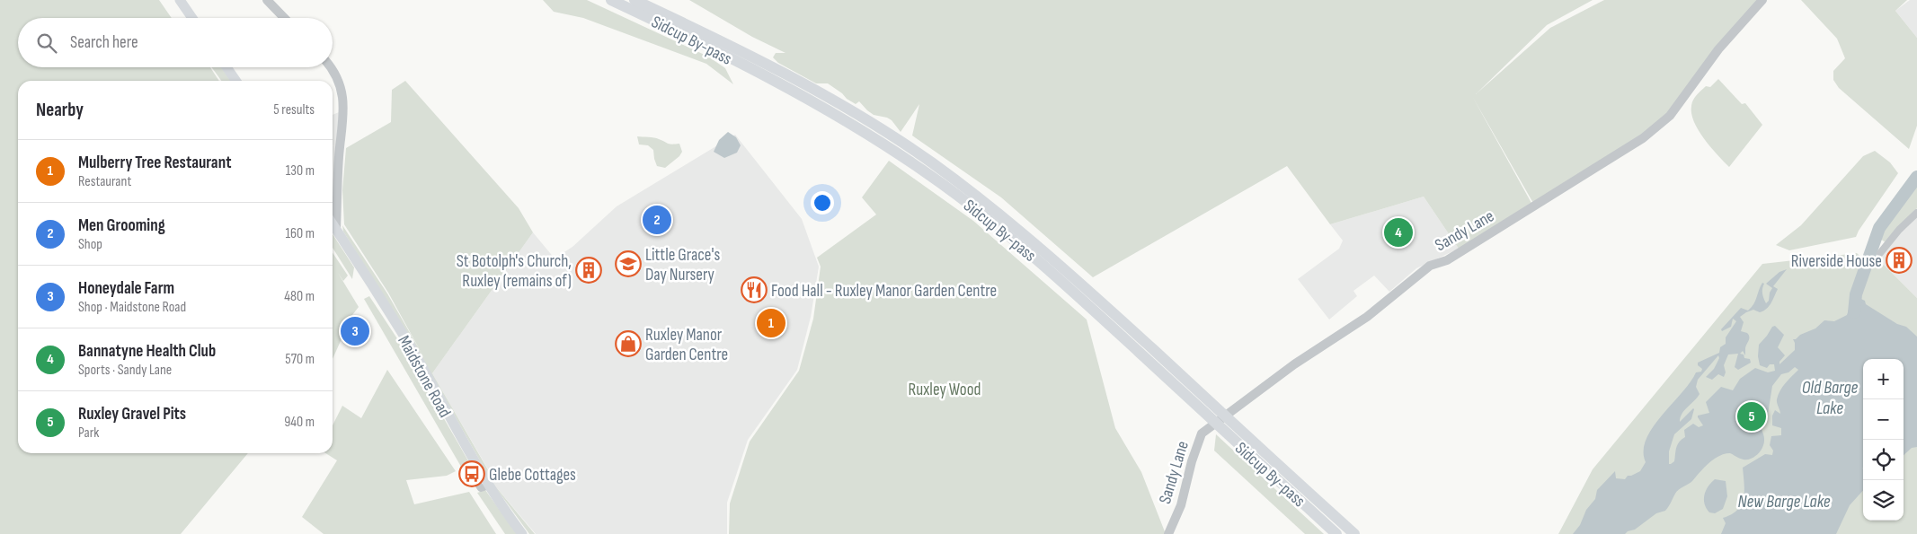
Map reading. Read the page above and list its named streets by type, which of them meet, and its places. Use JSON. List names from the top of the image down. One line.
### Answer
{"streets":{"highway":["Sidcup By-pass"],"main road":["Maidstone Road"],"street":["Sandy Lane"]},"water":["Old Barge Lake","New Barge Lake"],"parks":["Ruxley Wood"],"places":{"building":["Riverside House","St Botolph's Church, Ruxley (remains of)"],"school or university":["Little Grace's Day Nursery"],"restaurant":["Food Hall - Ruxley Manor Garden Centre"],"shop":["Ruxley Manor Garden Centre"],"bus stop":["Glebe Cottages"]},"page":{"search":"Search here","heading":["Nearby","5 results"],"list":[{"mark":"1","name":"Mulberry Tree Restaurant","note":"Restaurant","value":"130 m"},{"mark":"2","name":"Men Grooming","note":"Shop","value":"160 m"},{"mark":"3","name":"Honeydale Farm","note":"Shop · Maidstone Road","value":"480 m"},{"mark":"4","name":"Bannatyne Health Club","note":"Sports · Sandy Lane","value":"570 m"},{"mark":"5","name":"Ruxley Gravel Pits","note":"Park","value":"940 m"}],"pins":["2","4","1","3","5"],"map_buttons":["+","−"]}}
